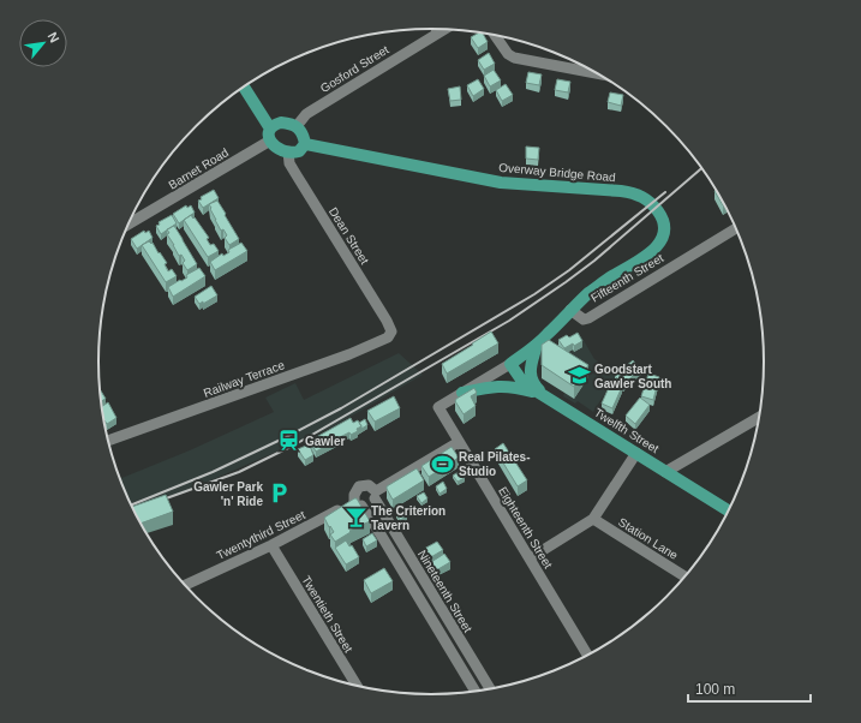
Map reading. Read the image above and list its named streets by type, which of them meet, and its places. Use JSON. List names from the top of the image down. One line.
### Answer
{"streets":{"main road":["Overway Bridge Road","Twelfth Street"],"street":["Gosford Street","Barnet Road","Dean Street","Fifteenth Street","Railway Terrace","Eighteenth Street","Twentythird Street","Station Lane","Nineteenth Street","Twentieth Street"]},"crossings":[["Gosford Street","Barnet Road"],["Gosford Street","Overway Bridge Road"],["Gosford Street","Dean Street"],["Barnet Road","Overway Bridge Road"],["Barnet Road","Dean Street"],["Overway Bridge Road","Dean Street"],["Overway Bridge Road","Fifteenth Street"],["Dean Street","Railway Terrace"],["Twentythird Street","Nineteenth Street"],["Twentythird Street","Twentieth Street"]],"places":{"school or university":["Goodstart Gawler South"],"station":["Gawler"],"sports":["Real Pilates- Studio"],"parking":["Gawler Park 'n' Ride"],"bar":["The Criterion Tavern"]},"scale_bar":"100 m","north":"top right"}
